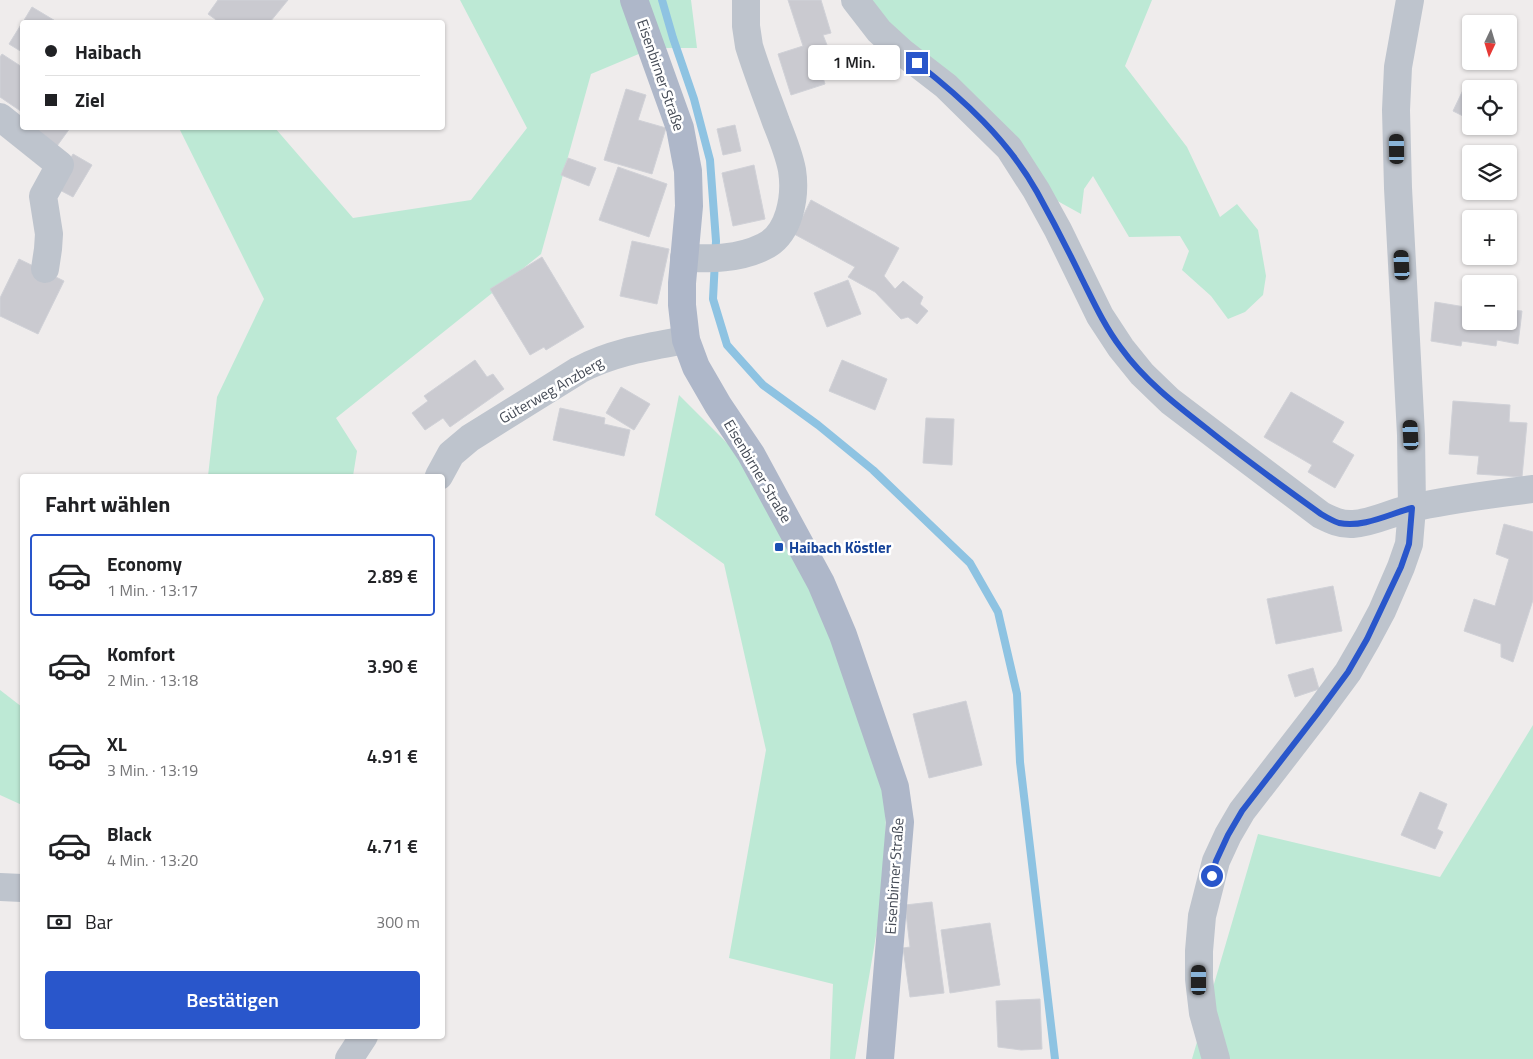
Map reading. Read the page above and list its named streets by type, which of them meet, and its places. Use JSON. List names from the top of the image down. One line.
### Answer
{"streets":{"main road":["Eisenbirner Straße"],"street":["Güterweg Anzberg"]},"crossings":[["Eisenbirner Straße","Güterweg Anzberg"]],"places":{"transit":["Haibach Köstler"]},"north":"bottom","page":{"map_buttons":["+","−"],"banner":["Haibach","Ziel"],"bubble":"1 Min.","heading":"Fahrt wählen","list":[{"name":"Economy","note":"1 Min. · 13:17","value":"2.89 €"},{"name":"Komfort","note":"2 Min. · 13:18","value":"3.90 €"},{"name":"XL","note":"3 Min. · 13:19","value":"4.91 €"},{"name":"Black","note":"4 Min. · 13:20","value":"4.71 €"}],"pay":["Bar","300 m"],"buttons":"Bestätigen"}}
